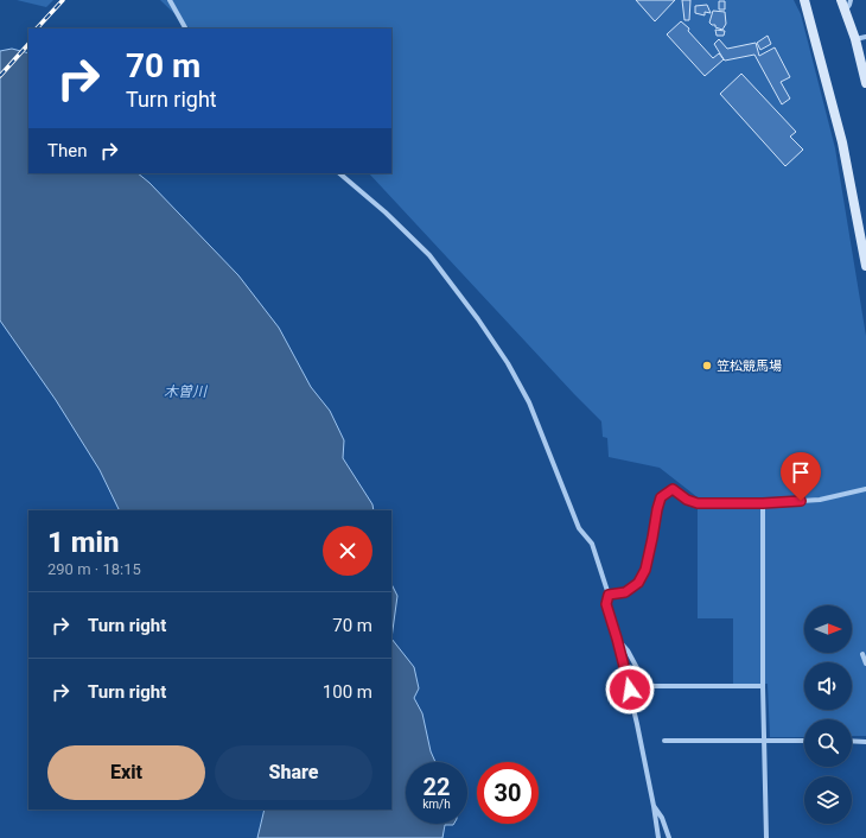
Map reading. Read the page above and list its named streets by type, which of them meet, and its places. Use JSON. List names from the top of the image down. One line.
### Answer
{"water":["木曽川"],"places":["笠松競馬場"],"north":"right","page":{"turn":["70 m","Turn right"],"then":"Then","heading":["1 min","290 m · 18:15"],"list":[{"name":"Turn right","value":"70 m"},{"name":"Turn right","value":"100 m"}],"buttons":["Exit","Share"],"speed":"22 km/h","limit":"30"}}
